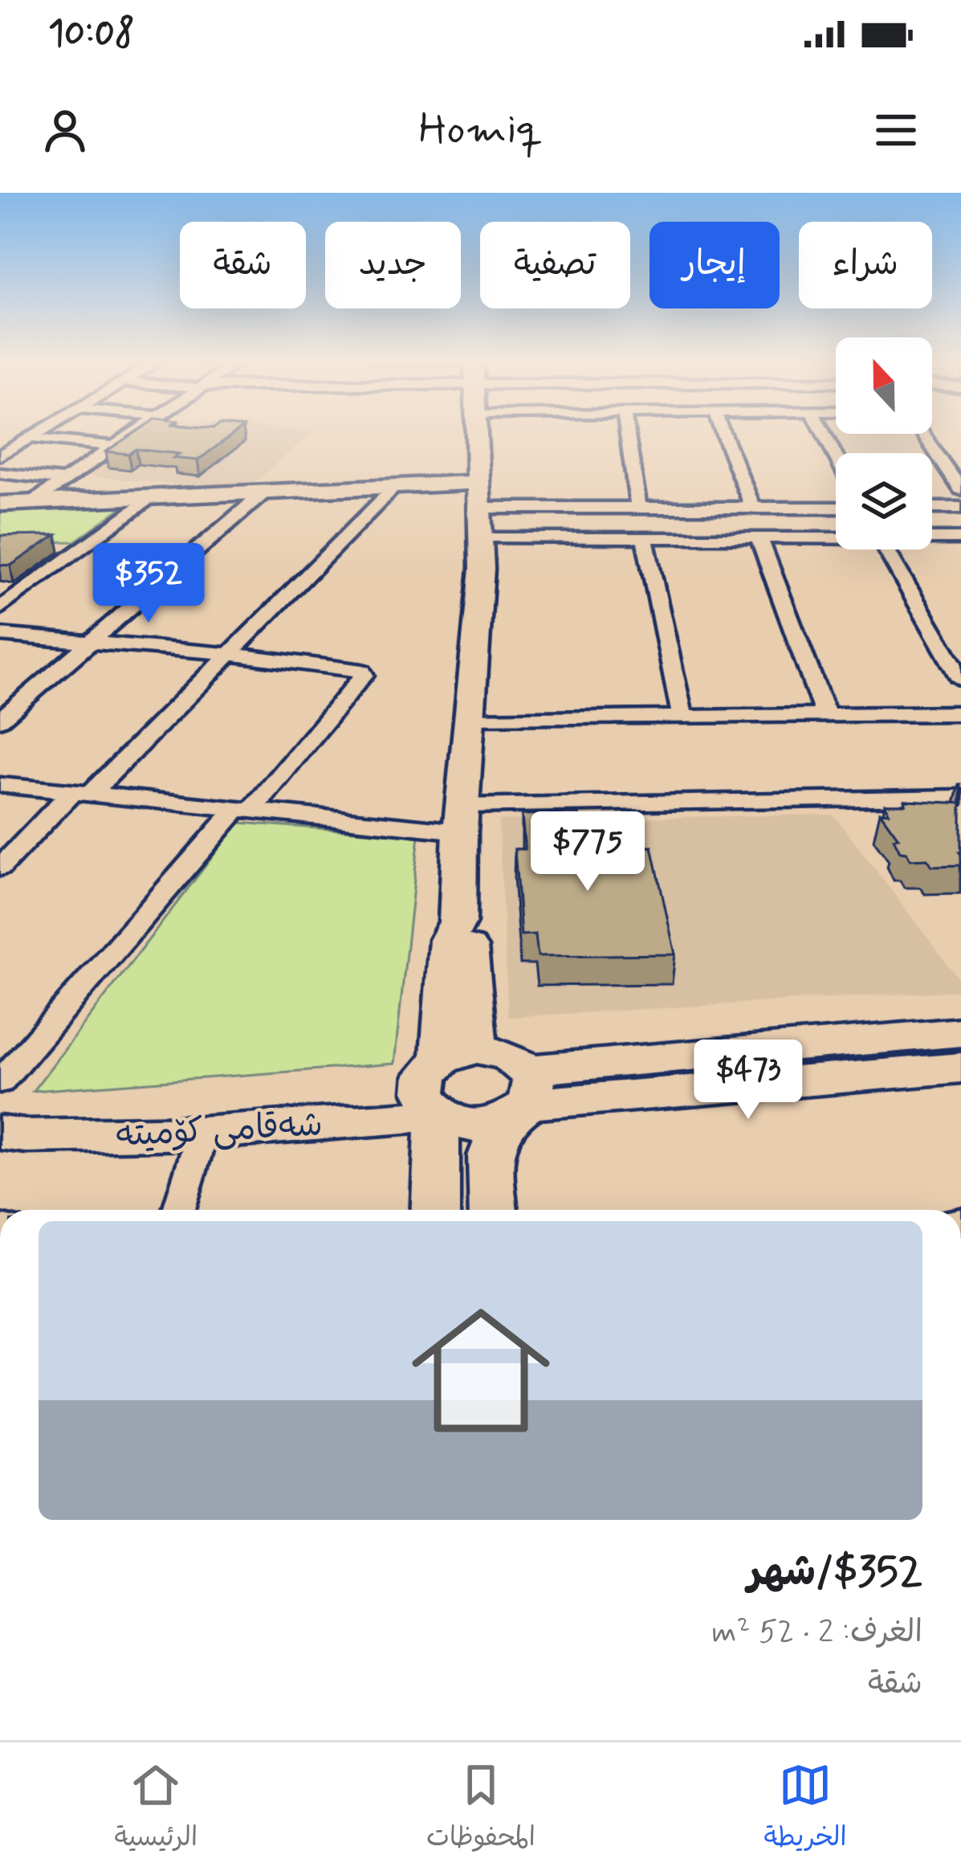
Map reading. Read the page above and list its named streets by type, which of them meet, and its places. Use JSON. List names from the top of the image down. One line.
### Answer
{"streets":{"street":["شەقامی کۆمیتە"]},"north":"top","page":{"status":"10:08","header":"Homiq","chip":["شراء","إيجار","تصفية","جديد","شقة"],"price":["$352","$775","$473"],"list":[{"name":"$352/شهر","note":"الغرف: 2 · 52 m² · شقة"}],"tabs":["الخريطة","المحفوظات","الرئيسية"]}}
